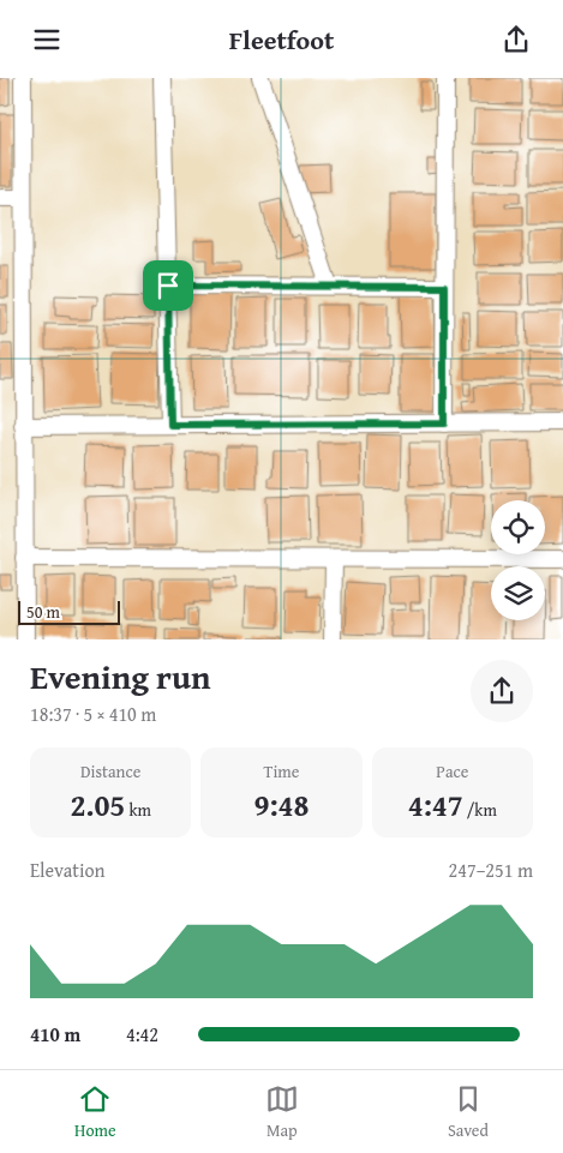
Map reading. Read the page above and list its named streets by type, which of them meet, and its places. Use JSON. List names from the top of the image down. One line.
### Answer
{"scale_bar":"50 m","page":{"header":"Fleetfoot","scale":"50 m","heading":["Evening run","18:37 · 5 × 410 m"],"stats":[["Distance","2.05 km"],["Time","9:48"],["Pace","4:47 /km"]],"chart":["Elevation","247–251 m"],"list":[{"name":"410 m","note":"4:42"}],"tabs":["Home","Map","Saved"]}}
